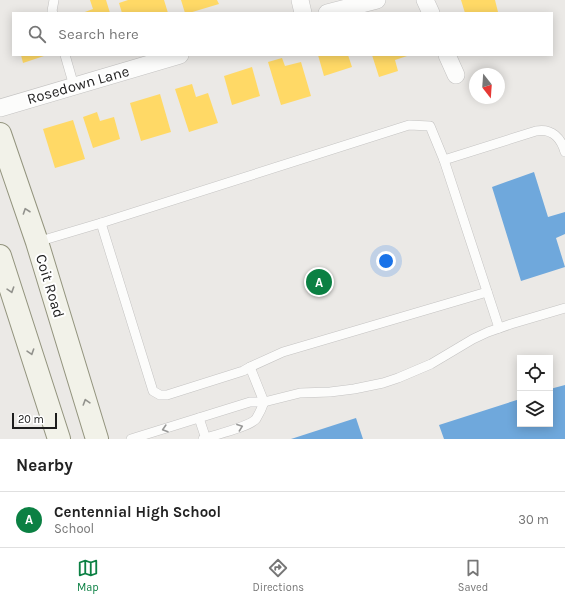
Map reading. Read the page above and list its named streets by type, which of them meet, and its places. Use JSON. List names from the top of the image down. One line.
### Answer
{"streets":{"main road":["Coit Road"],"street":["Rosedown Lane"]},"scale_bar":"20 m","north":"bottom","page":{"search":"Search here","pins":"A","scale":"20 m","heading":"Nearby","list":[{"mark":"A","name":"Centennial High School","note":"School","value":"30 m"}],"nav":["Map","Directions","Saved"]}}
